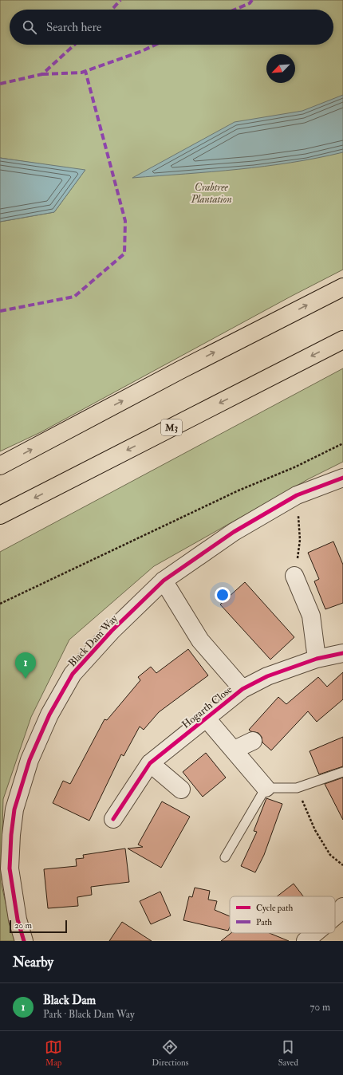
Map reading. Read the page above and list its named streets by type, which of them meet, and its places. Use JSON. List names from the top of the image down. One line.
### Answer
{"streets":{"highway":["M3"],"street":["Black Dam Way","Hogarth Close"]},"crossings":[["Black Dam Way","Hogarth Close"]],"parks":["Crabtree Plantation"],"legend":["Cycle path","Path"],"scale_bar":"20 m","north":"bottom left","page":{"search":"Search here","pins":"1","scale":"20 m","heading":"Nearby","list":[{"mark":"1","name":"Black Dam","note":"Park · Black Dam Way","value":"70 m"}],"nav":["Map","Directions","Saved"]}}
